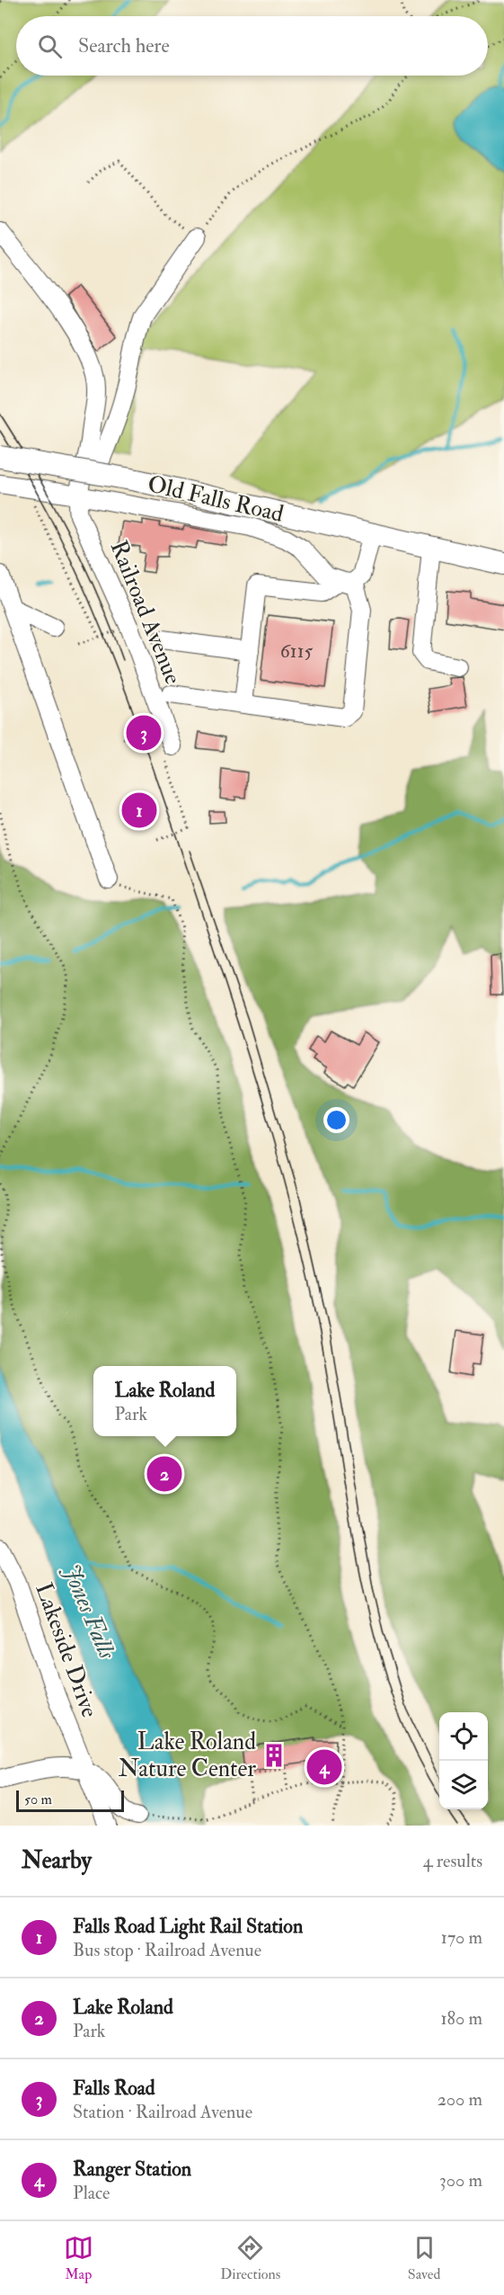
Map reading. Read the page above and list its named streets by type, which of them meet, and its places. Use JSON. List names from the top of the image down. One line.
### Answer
{"streets":{"street":["Old Falls Road","Railroad Avenue","Lakeside Drive"]},"crossings":[["Old Falls Road","Railroad Avenue"]],"water":["Jones Falls"],"places":{"building":["Lake Roland Nature Center"]},"house_numbers":["6115"],"scale_bar":"50 m","page":{"search":"Search here","pins":["3","1","2","4"],"popup":["Lake Roland","Park"],"scale":"50 m","heading":["Nearby","4 results"],"list":[{"mark":"1","name":"Falls Road Light Rail Station","note":"Bus stop · Railroad Avenue","value":"170 m"},{"mark":"2","name":"Lake Roland","note":"Park","value":"180 m"},{"mark":"3","name":"Falls Road","note":"Station · Railroad Avenue","value":"200 m"},{"mark":"4","name":"Ranger Station","note":"Place","value":"300 m"}],"nav":["Map","Directions","Saved"]}}
